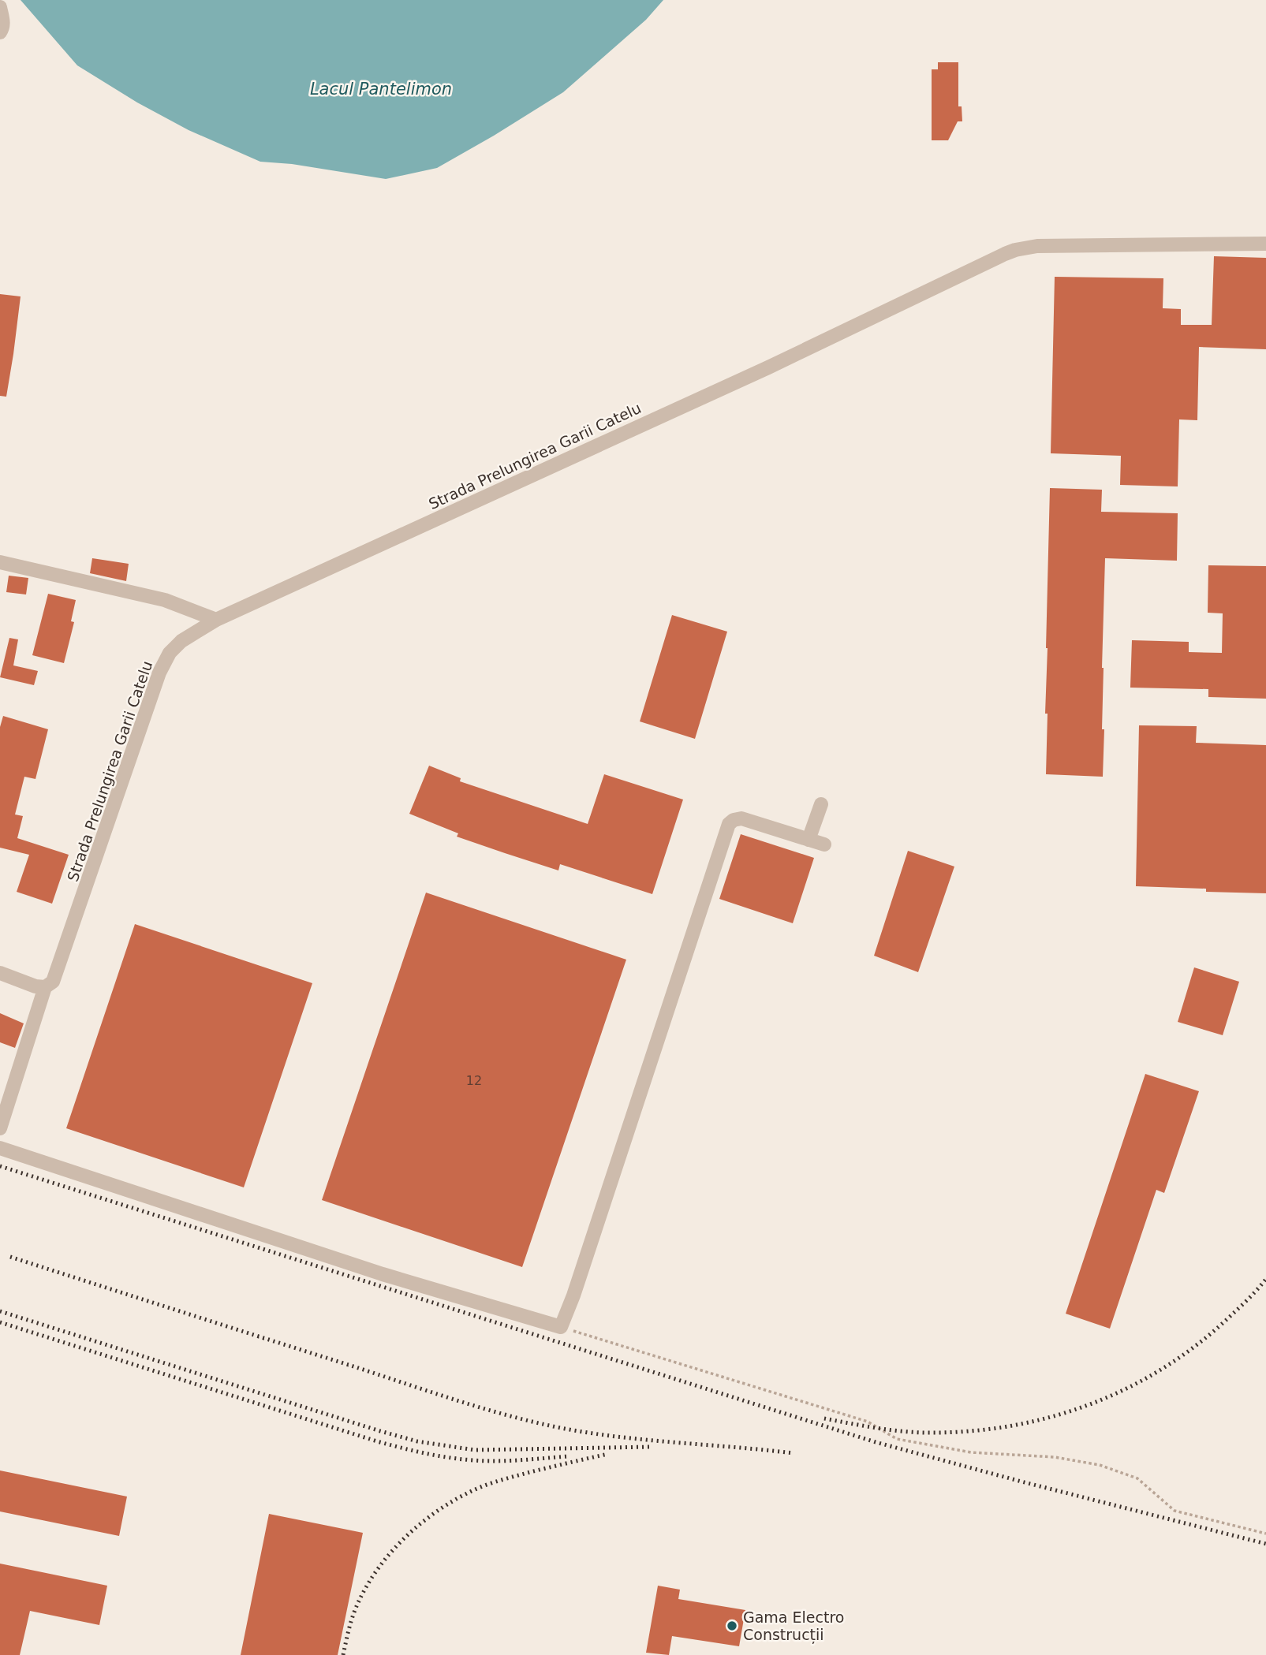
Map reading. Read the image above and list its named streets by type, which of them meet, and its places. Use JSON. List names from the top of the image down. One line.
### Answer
{"streets":{"street":["Strada Prelungirea Garii Catelu"]},"water":["Lacul Pantelimon"],"places":["Gama Electro Construcții"],"house_numbers":["12"]}
